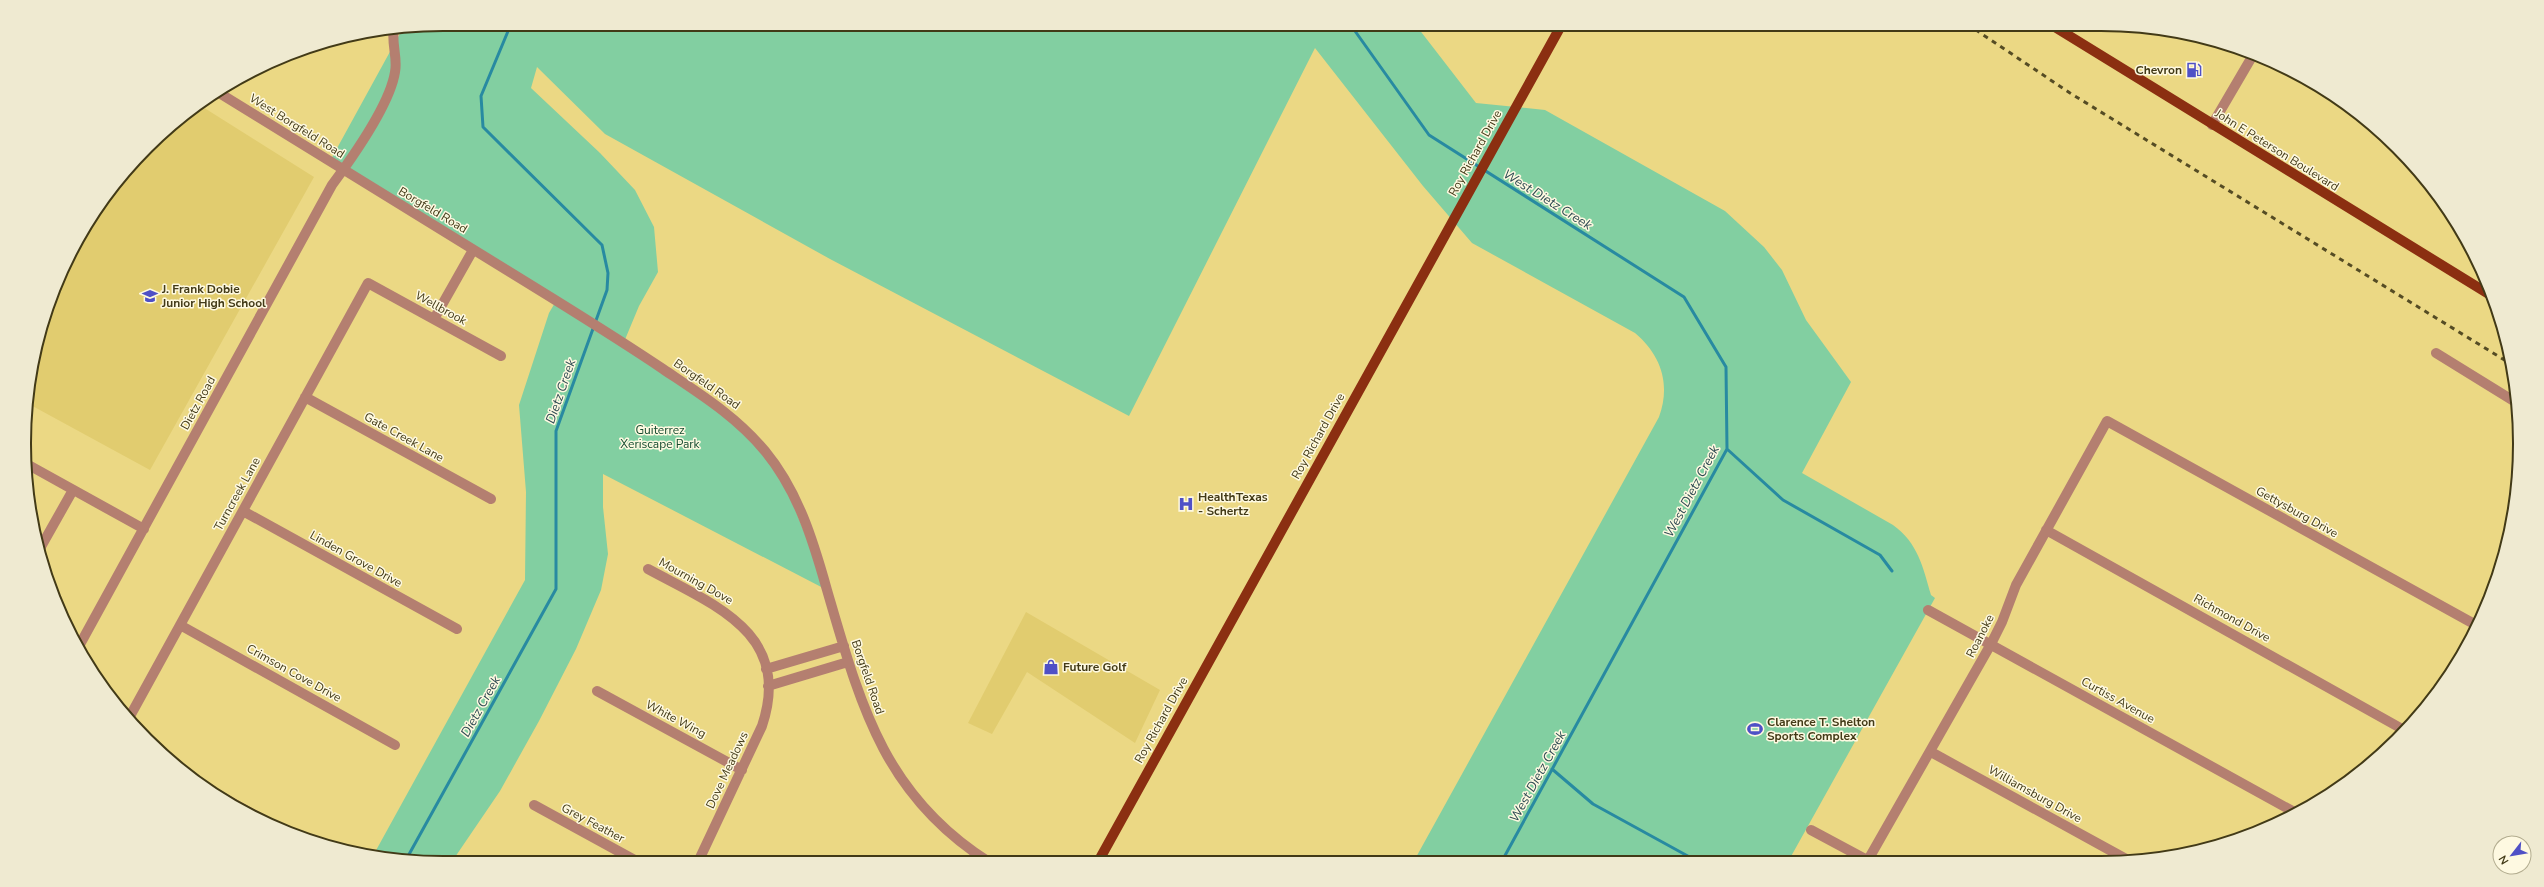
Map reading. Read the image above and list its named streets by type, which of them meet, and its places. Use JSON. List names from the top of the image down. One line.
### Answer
{"streets":{"main road":["John E Peterson Boulevard","Roy Richard Drive"],"street":["West Borgfeld Road","Borgfeld Road","Wellbrook","Dietz Road","Gate Creek Lane","Turncreek Lane","Gettysburg Drive","Linden Grove Drive","Mourning Dove","Richmond Drive","Roanoke","Crimson Cove Drive","Curtiss Avenue","White Wing","Dove Meadows","Williamsburg Drive","Grey Feather"]},"crossings":[["West Borgfeld Road","Borgfeld Road"],["West Borgfeld Road","Dietz Road"],["Borgfeld Road","Dietz Road"],["Wellbrook","Turncreek Lane"],["Gate Creek Lane","Turncreek Lane"],["Turncreek Lane","Linden Grove Drive"],["Turncreek Lane","Crimson Cove Drive"],["Gettysburg Drive","Roanoke"],["Mourning Dove","Dove Meadows"],["Richmond Drive","Roanoke"],["Roanoke","Curtiss Avenue"],["Roanoke","Williamsburg Drive"],["White Wing","Dove Meadows"]],"water":["West Dietz Creek","Dietz Creek"],"parks":["Guiterrez Xeriscape Park"],"places":{"fuel station":["Chevron"],"school or university":["J. Frank Dobie Junior High School"],"hospital":["HealthTexas - Schertz"],"shop":["Future Golf"],"sports":["Clarence T. Shelton Sports Complex"]},"north":"bottom left"}
